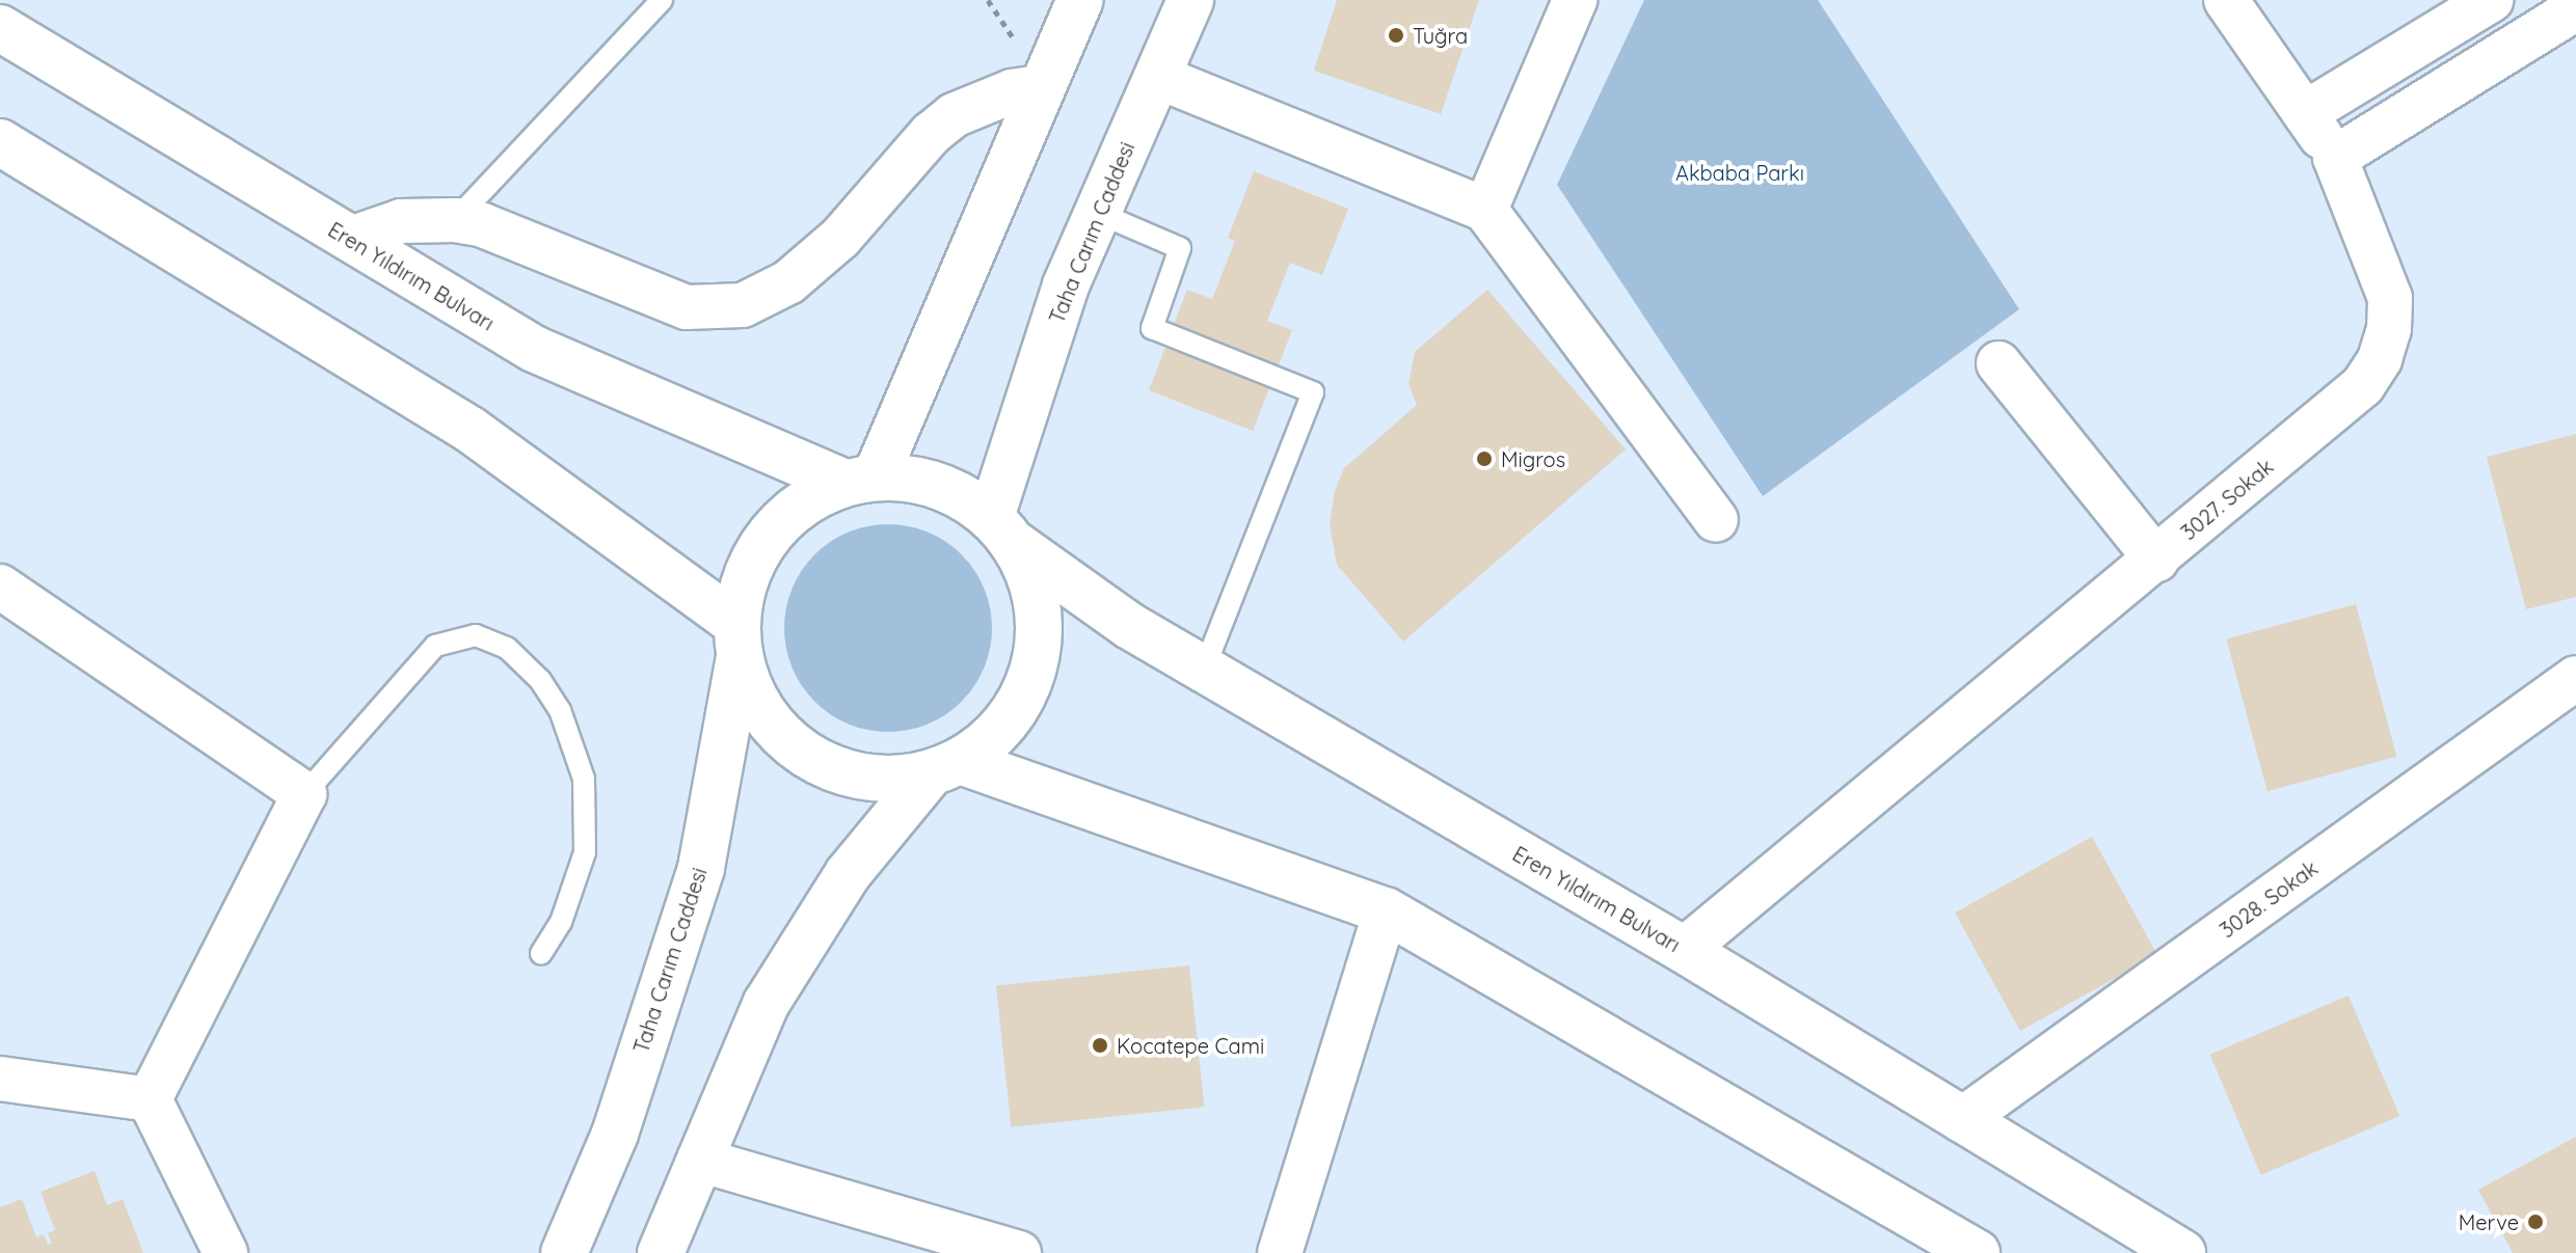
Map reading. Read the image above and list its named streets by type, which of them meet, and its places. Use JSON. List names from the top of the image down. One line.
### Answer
{"streets":{"main road":["Taha Carım Caddesi","Eren Yıldırım Bulvarı"],"street":["3027. Sokak","3028. Sokak"]},"crossings":[["Taha Carım Caddesi","Eren Yıldırım Bulvarı"],["Eren Yıldırım Bulvarı","3027. Sokak"],["Eren Yıldırım Bulvarı","3028. Sokak"]],"parks":["Akbaba Parkı"],"places":["Tuğra","Migros","Kocatepe Cami","Merve"]}
